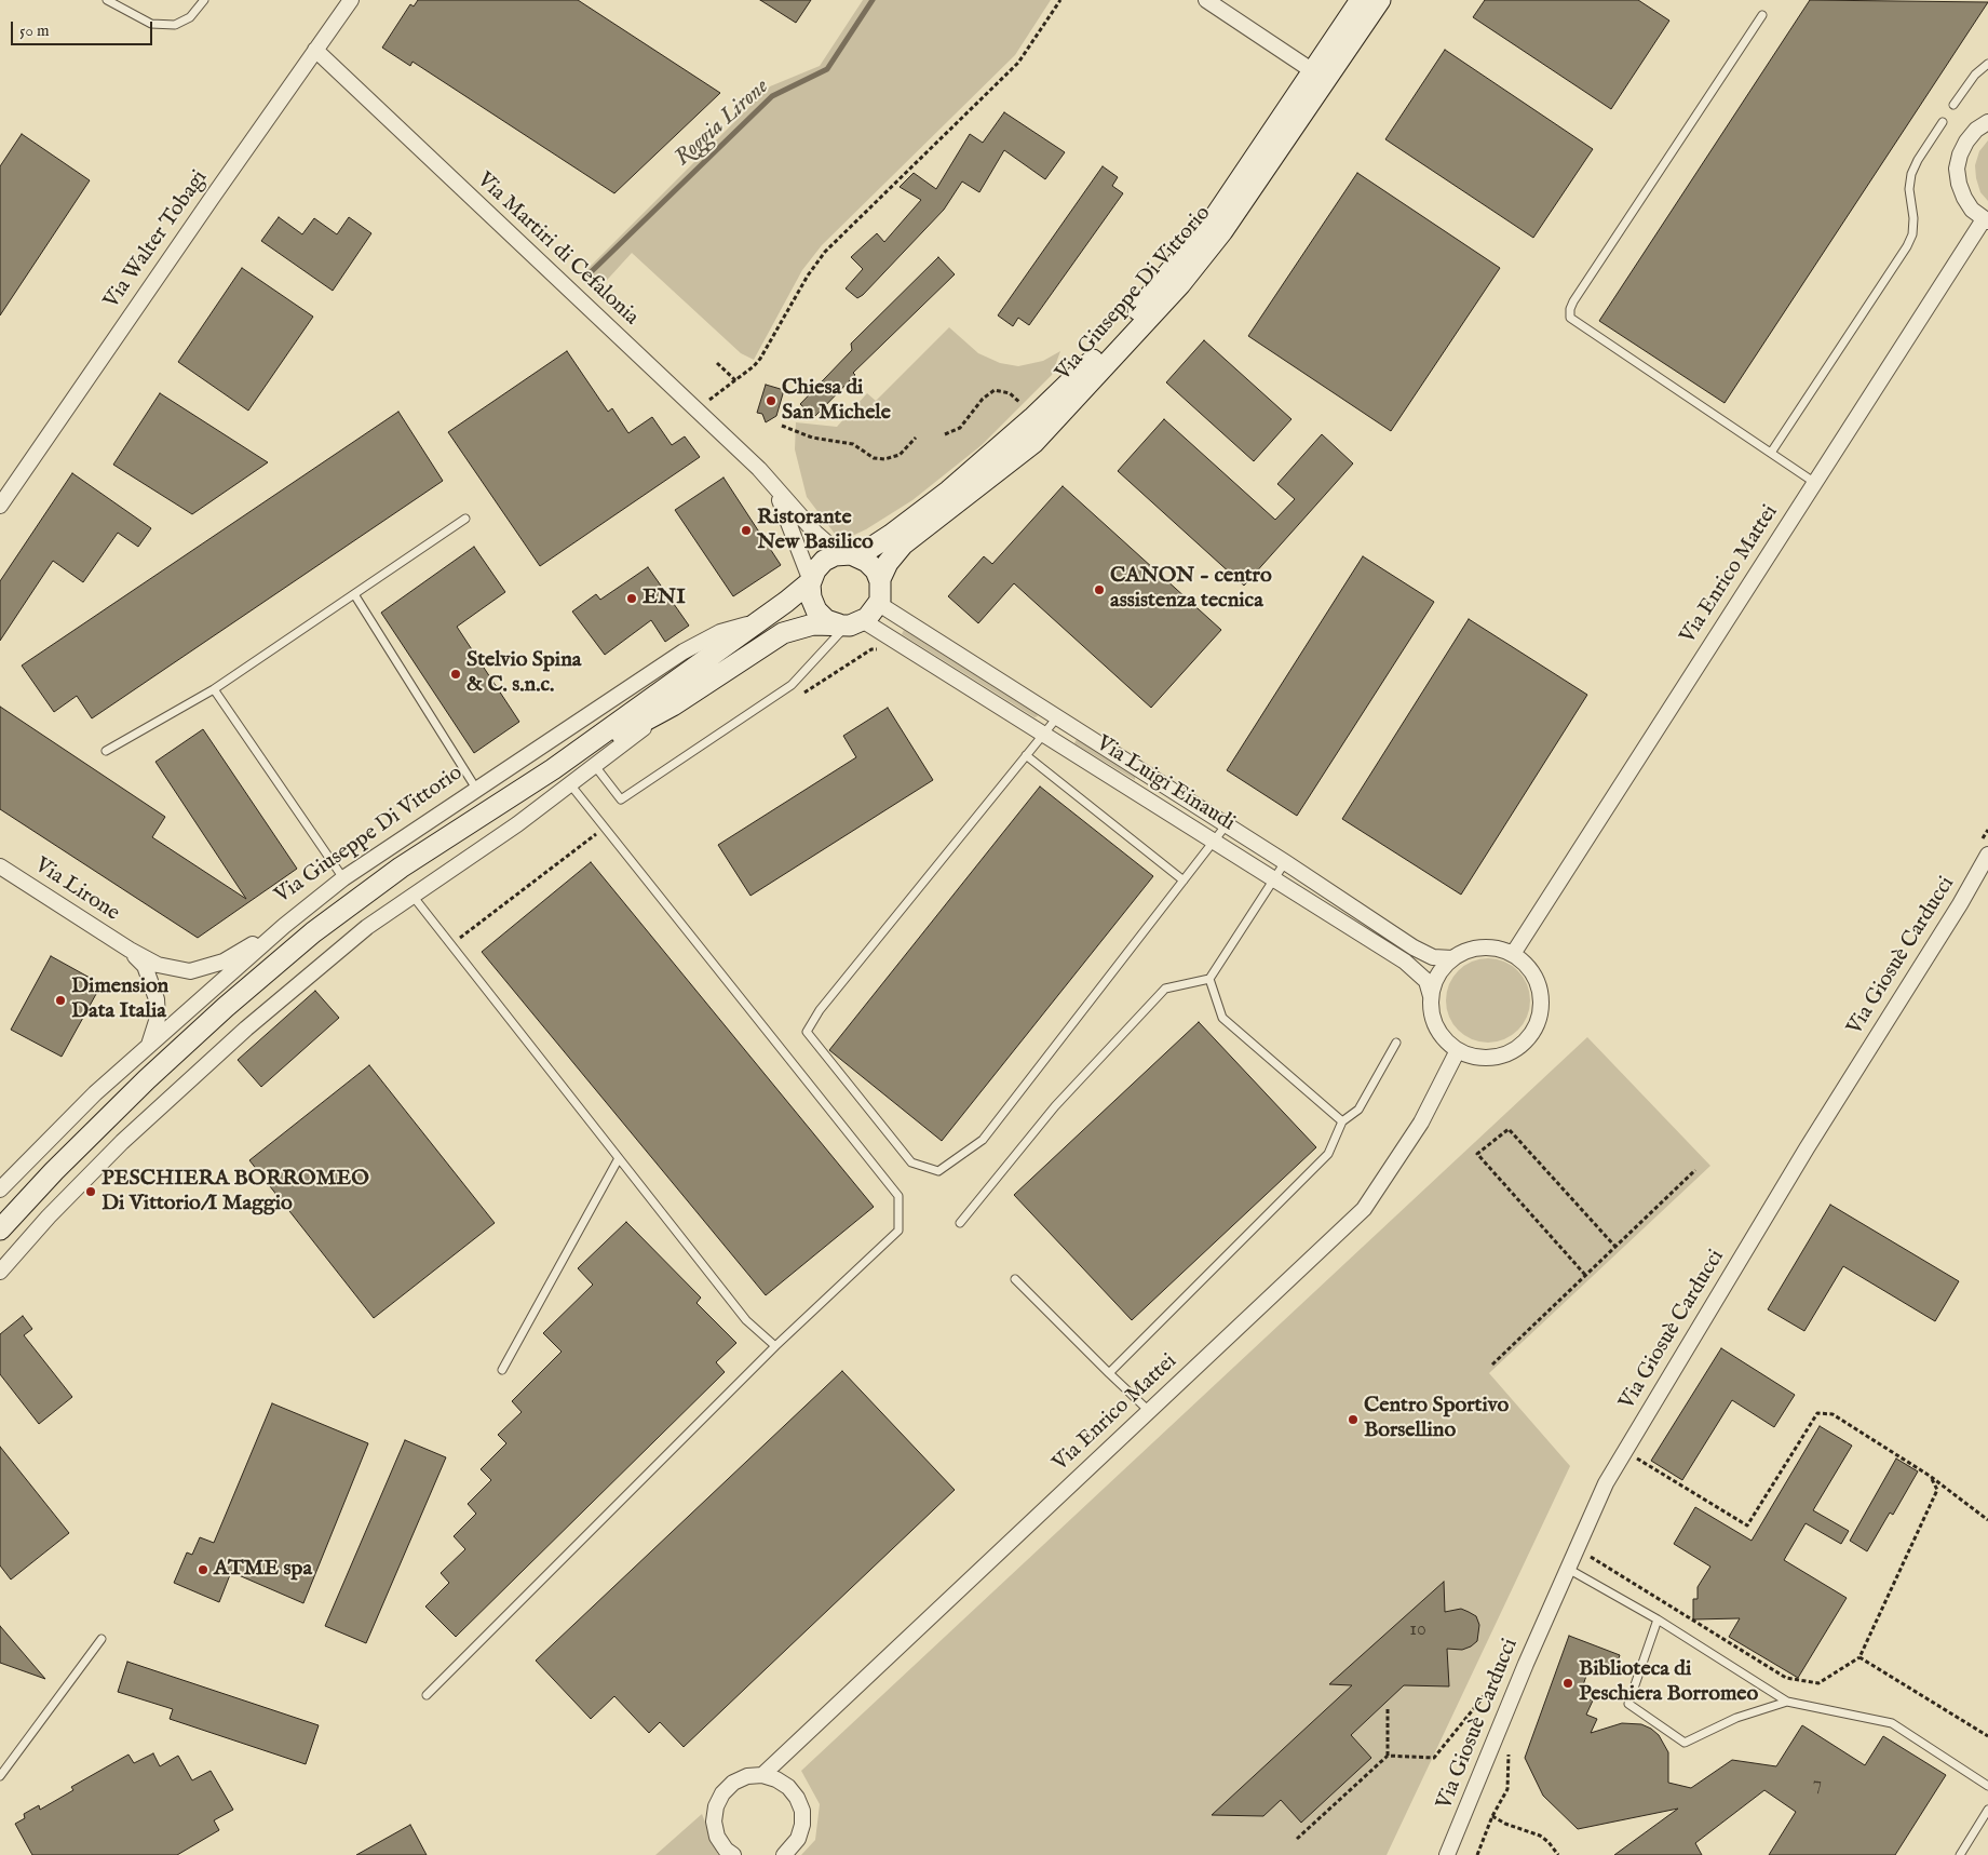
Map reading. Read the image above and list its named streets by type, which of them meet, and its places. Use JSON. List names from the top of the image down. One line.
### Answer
{"streets":{"main road":["Via Giuseppe Di Vittorio"],"street":["Via Walter Tobagi","Via Martiri di Cefalonia","Via Enrico Mattei","Via Luigi Einaudi","Via Lirone","Via Giosuè Carducci"]},"crossings":[["Via Walter Tobagi","Via Martiri di Cefalonia"],["Via Martiri di Cefalonia","Via Giuseppe Di Vittorio"],["Via Martiri di Cefalonia","Via Luigi Einaudi"],["Via Giuseppe Di Vittorio","Via Luigi Einaudi"],["Via Giuseppe Di Vittorio","Via Lirone"],["Via Enrico Mattei","Via Luigi Einaudi"]],"water":["Roggia Lirone"],"places":["Chiesa di San Michele","Ristorante New Basilico","CANON - centro assistenza tecnica","ENI","Stelvio Spina & C. s.n.c.","Dimension Data Italia","PESCHIERA BORROMEO Di Vittorio/I Maggio","Centro Sportivo Borsellino","ATME spa","Biblioteca di Peschiera Borromeo"],"house_numbers":["10","7"],"scale_bar":"50 m"}
